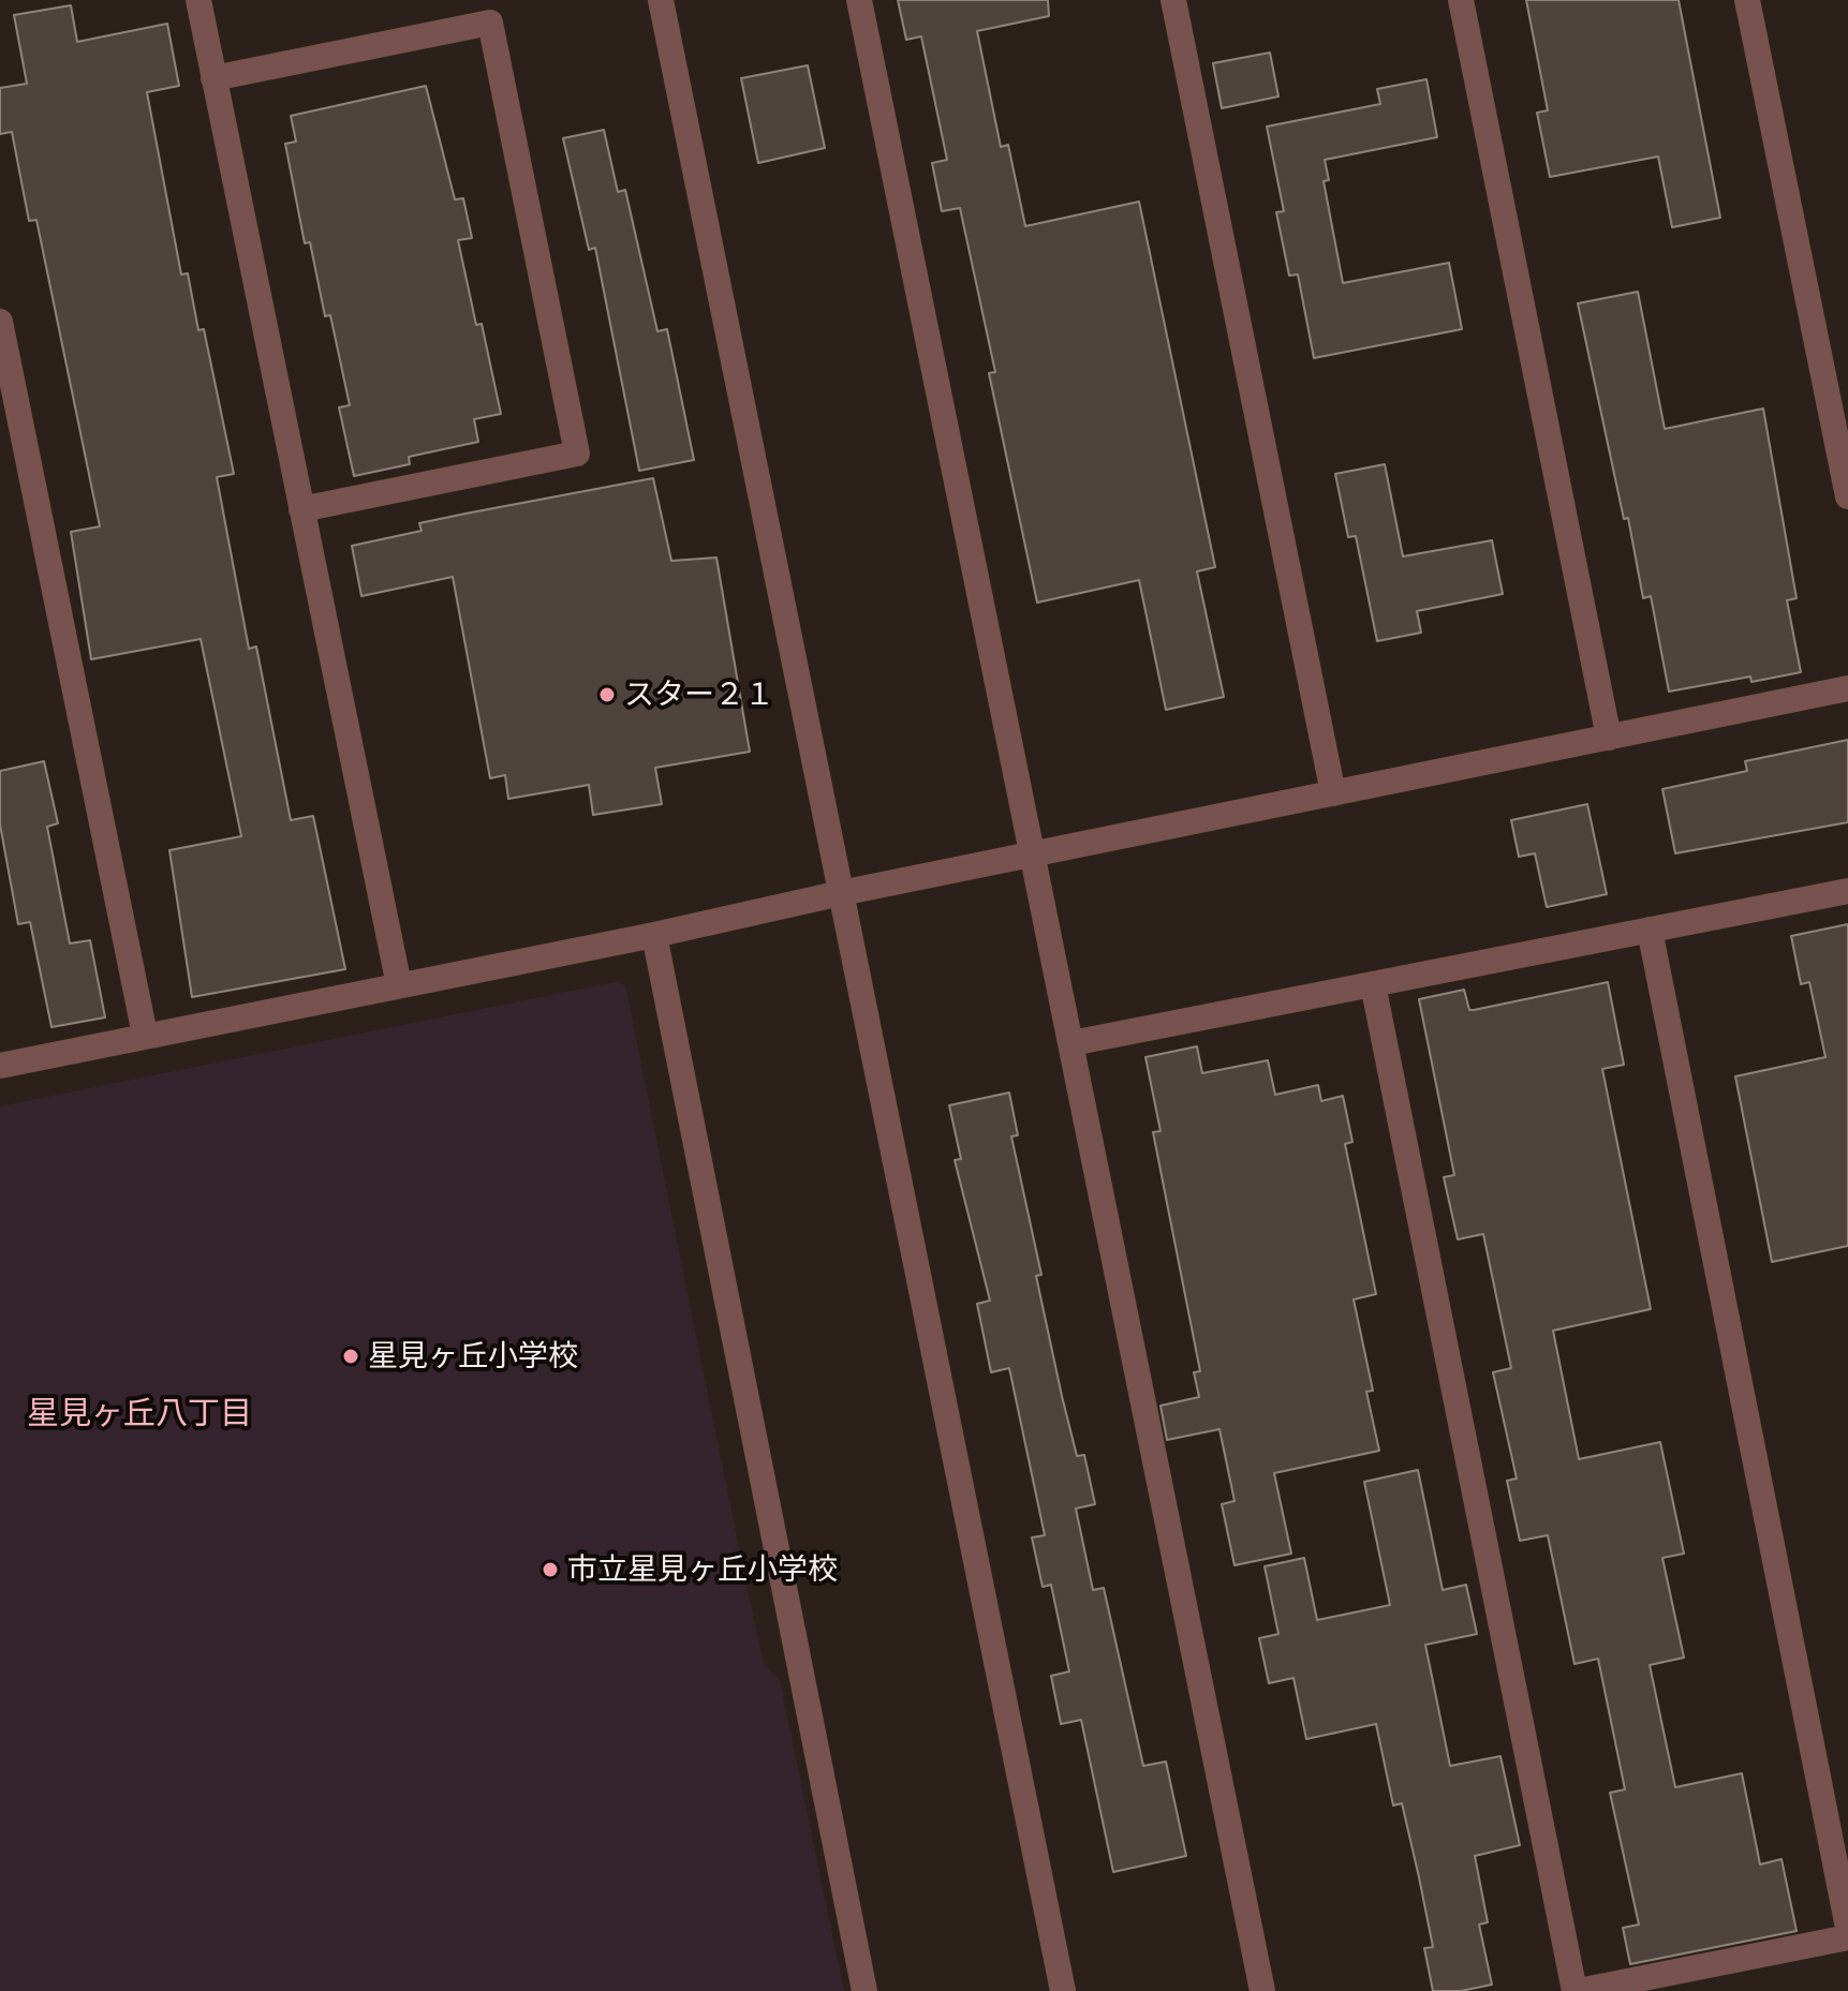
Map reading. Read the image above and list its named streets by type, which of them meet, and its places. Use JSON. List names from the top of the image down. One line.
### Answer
{"districts":["星見ヶ丘八丁目"],"places":["スター２１","星見ヶ丘小学校","市立星見ヶ丘小学校"]}
